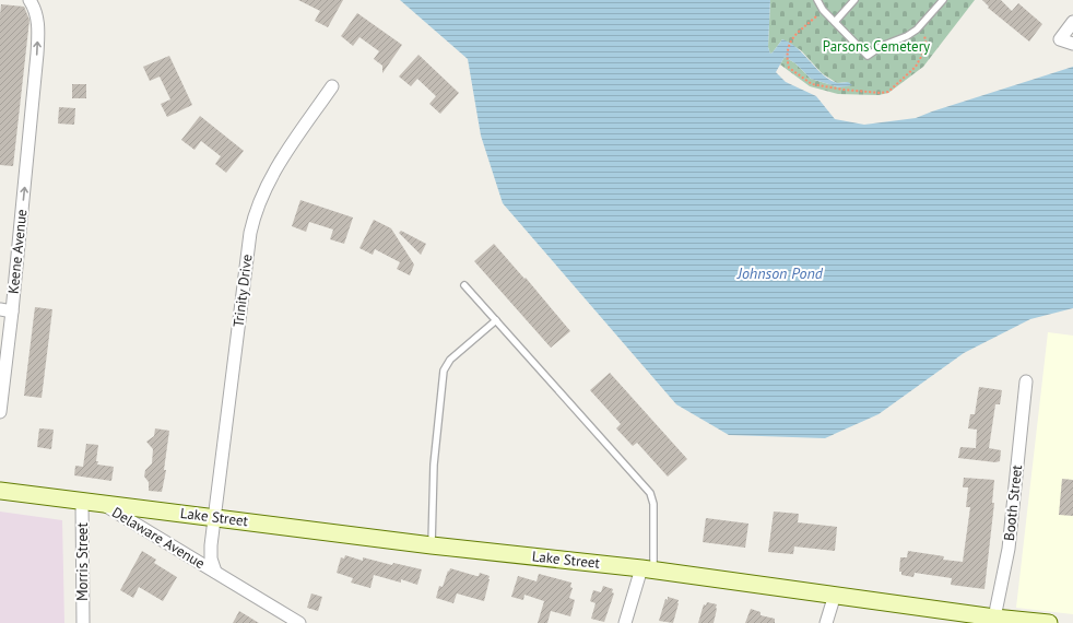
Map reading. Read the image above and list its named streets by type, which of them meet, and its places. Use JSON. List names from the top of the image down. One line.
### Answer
{"streets":{"street":["Keene Avenue","Trinity Drive","Booth Street","Lake Street","Delaware Avenue","Morris Street"]},"crossings":[["Trinity Drive","Lake Street"],["Trinity Drive","Delaware Avenue"],["Booth Street","Lake Street"],["Lake Street","Delaware Avenue"],["Lake Street","Morris Street"]],"one_way":["Keene Avenue"],"water":["Johnson Pond"],"parks":["Parsons Cemetery"]}
